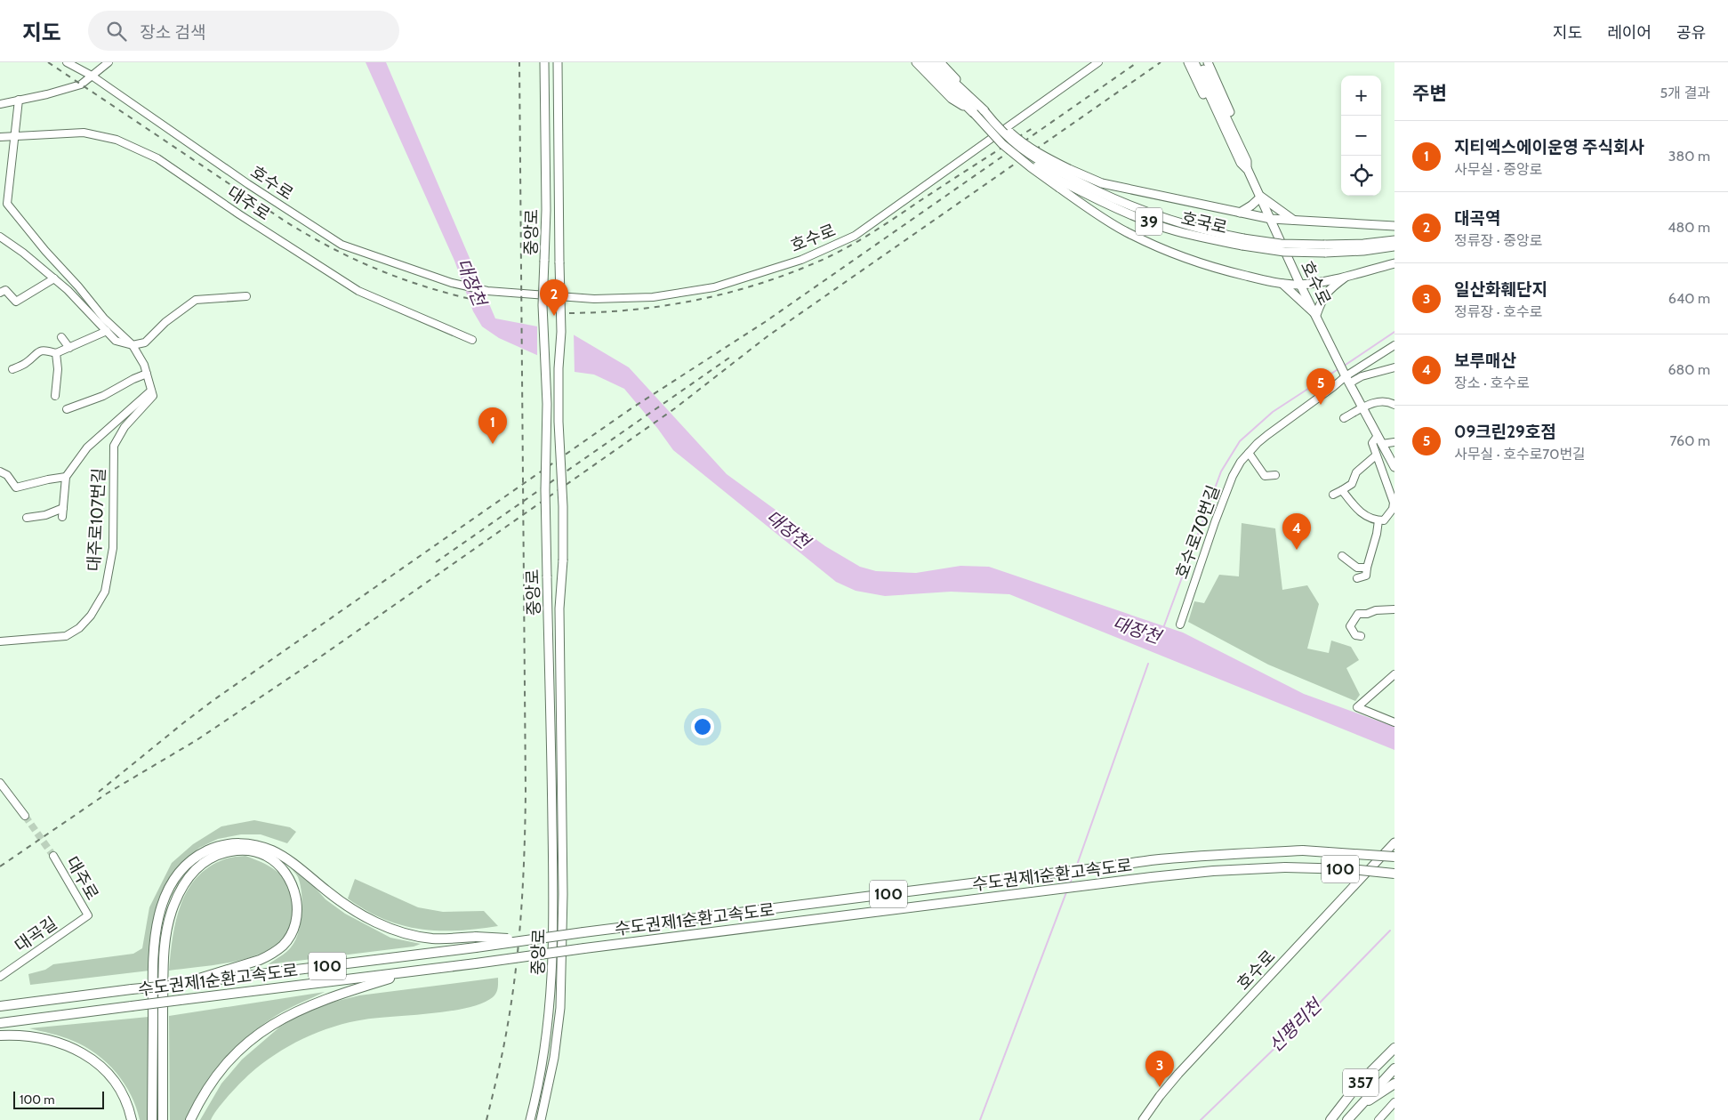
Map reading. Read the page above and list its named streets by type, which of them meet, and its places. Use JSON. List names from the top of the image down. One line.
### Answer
{"streets":{"highway":["39","100","수도권제1순환고속도로","357"],"main road":["호수로","호국로","중앙로"],"street":["대주로","대주로107번길","호수로70번길","대곡길"]},"crossings":[["호수로","호수로70번길"],["대주로","대곡길"],["39","호국로"]],"water":["대장천","신평리천"],"scale_bar":"100 m","page":{"header":"지도","search":"장소 검색","nav":["지도","레이어","공유"],"heading":["주변","5개 결과"],"map_buttons":["+","−"],"list":[{"mark":"1","name":"지티엑스에이운영 주식회사","note":"사무실 · 중앙로","value":"380 m"},{"mark":"2","name":"대곡역","note":"정류장 · 중앙로","value":"480 m"},{"mark":"3","name":"일산화훼단지","note":"정류장 · 호수로","value":"640 m"},{"mark":"4","name":"보루매산","note":"장소 · 호수로","value":"680 m"},{"mark":"5","name":"09크린29호점","note":"사무실 · 호수로70번길","value":"760 m"}],"pins":["2","5","1","4","3"],"scale":"100 m"}}
